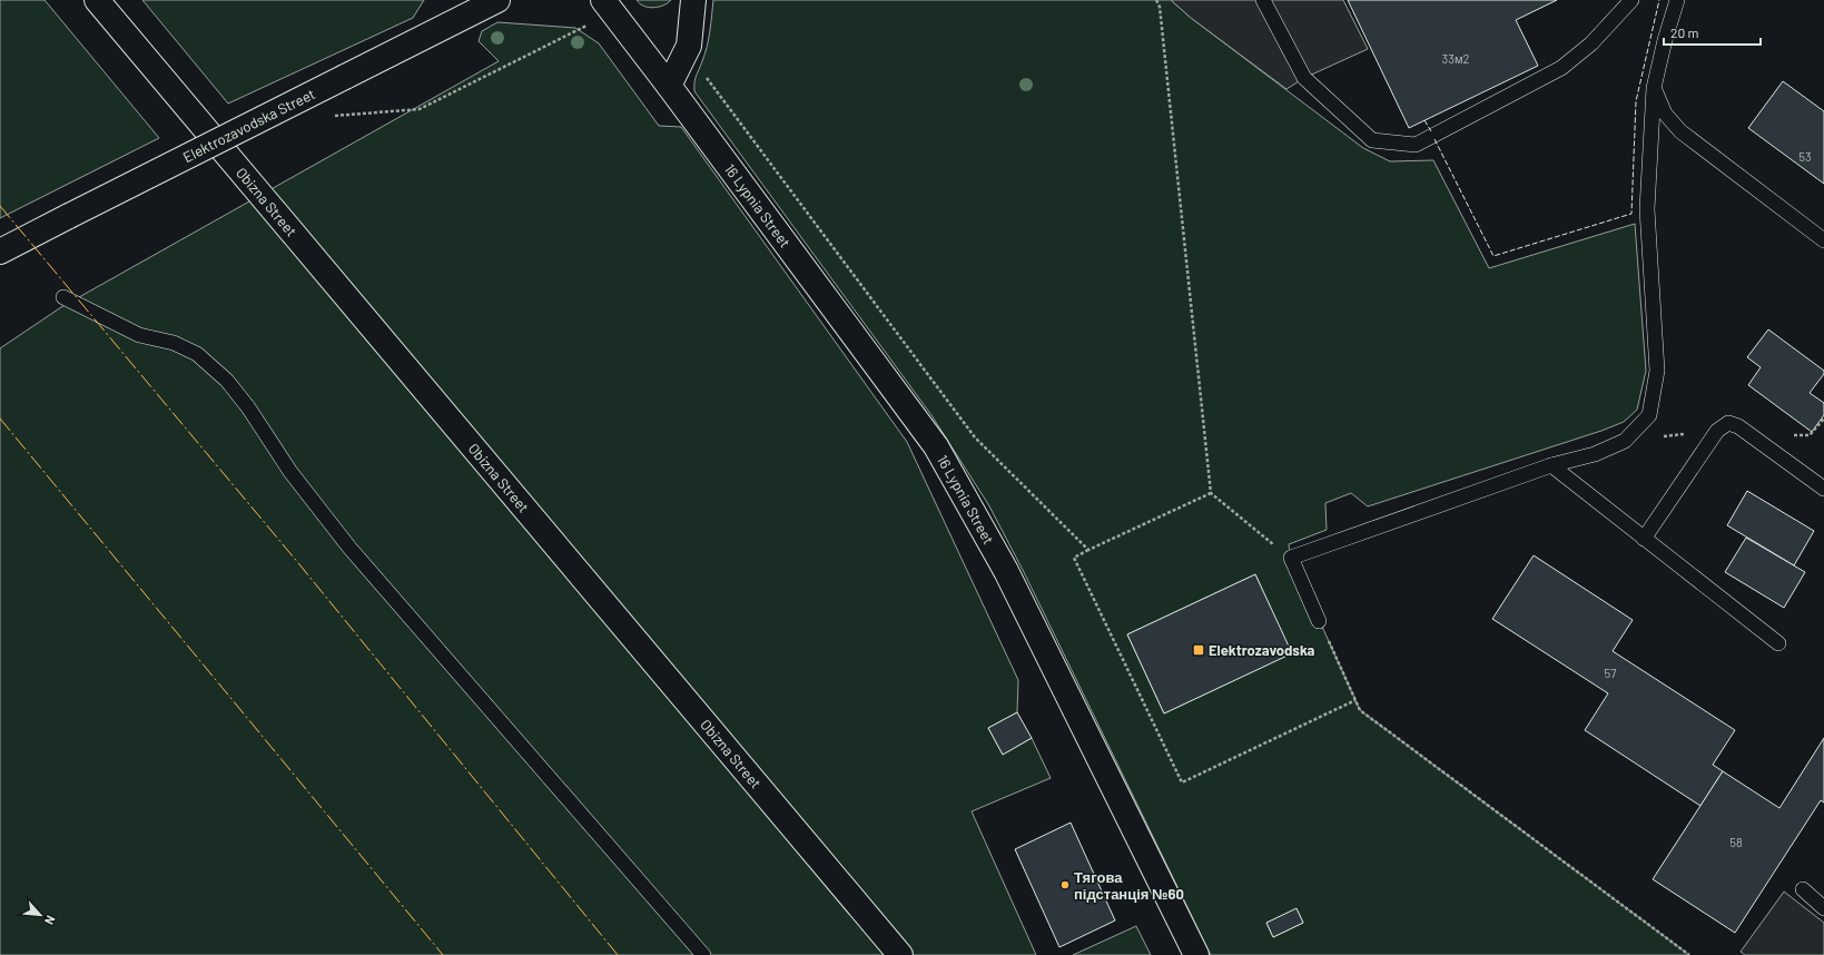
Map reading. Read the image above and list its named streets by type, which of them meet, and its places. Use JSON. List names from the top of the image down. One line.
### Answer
{"streets":{"main road":["Elektrozavodska Street","Obizna Street","16 Lypnia Street"]},"places":{"transit":["Elektrozavodska"],"other":["Тягова підстанція №60"]},"house_numbers":["33м2","53","57","58"],"scale_bar":"20 m","north":"bottom right"}
